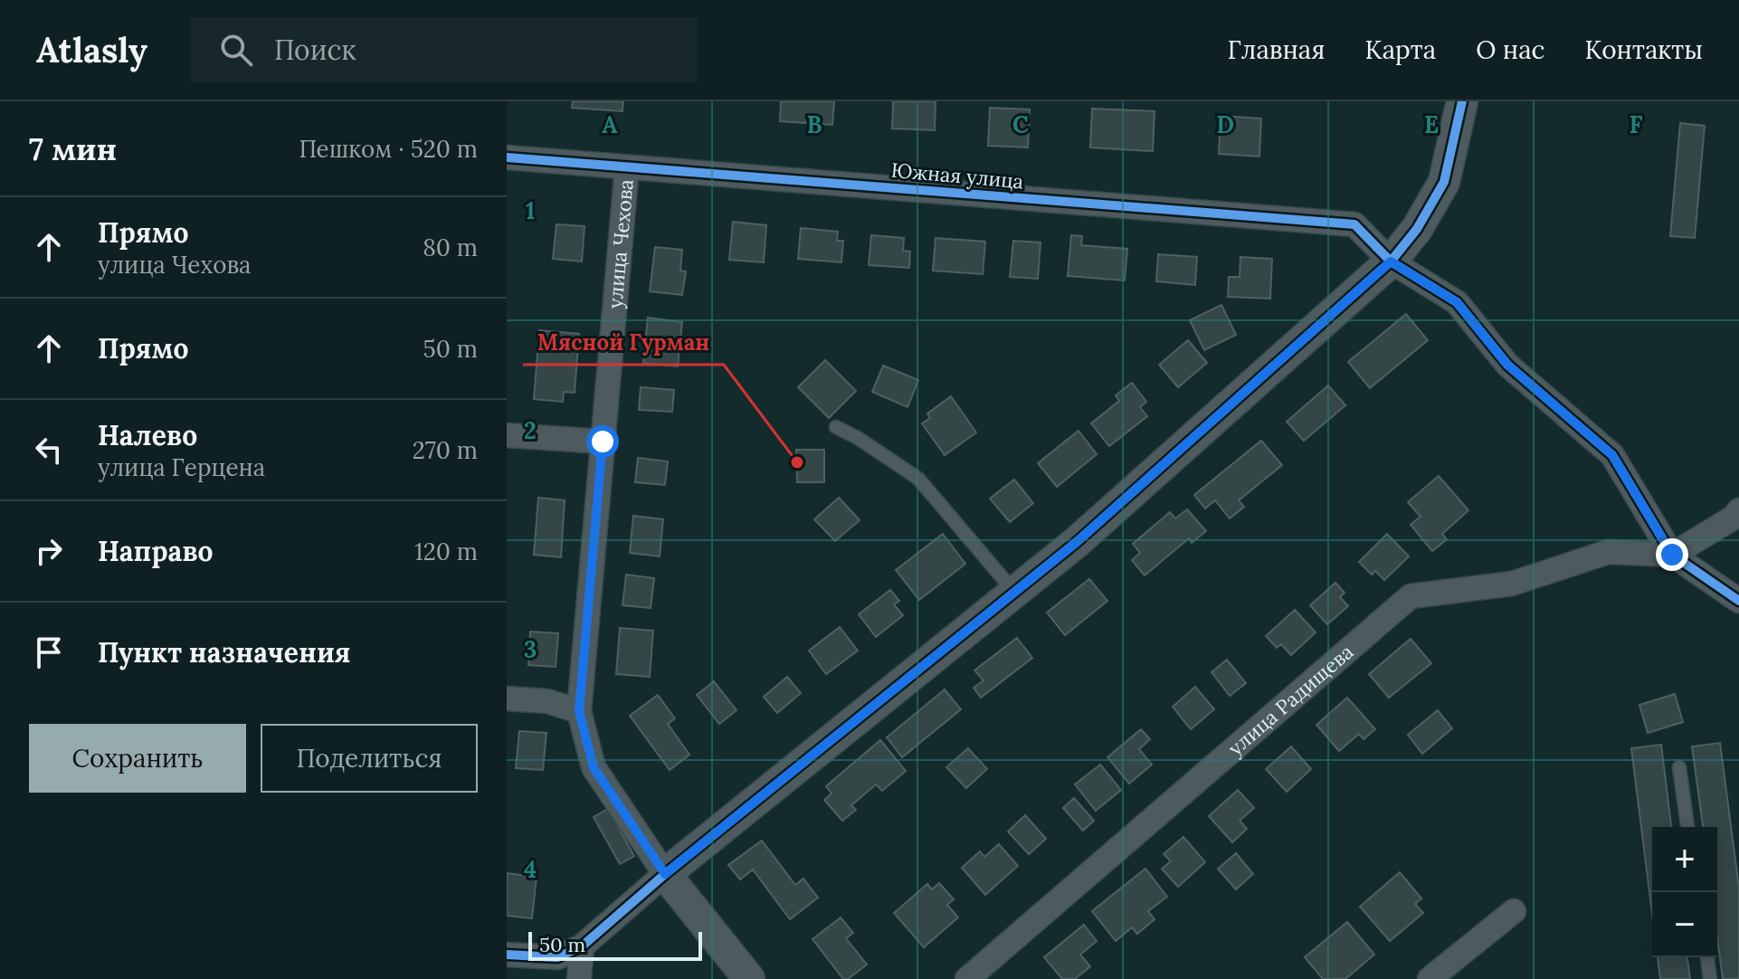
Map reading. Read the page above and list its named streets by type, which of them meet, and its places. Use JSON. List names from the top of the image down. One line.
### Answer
{"streets":{"street":["Южная улица","улица Чехова","улица Радищева"]},"crossings":[["Южная улица","улица Чехова"],["Южная улица","улица Радищева"]],"places":["Мясной Гурман"],"scale_bar":"50 m","page":{"header":"Atlasly","search":"Поиск","nav":["Главная","Карта","О нас","Контакты"],"heading":["7 мин","Пешком · 520 m"],"list":[["Прямо","улица Чехова","80 m"],["Прямо","50 m"],["Налево","улица Герцена","270 m"],["Направо","120 m"],"Пункт назначения"],"buttons":["Сохранить","Поделиться"],"map_buttons":["+","−"],"scale":"50 m"},"grid":{"columns":["A","B","C","D","E","F"],"rows":["1","2","3","4"]}}
